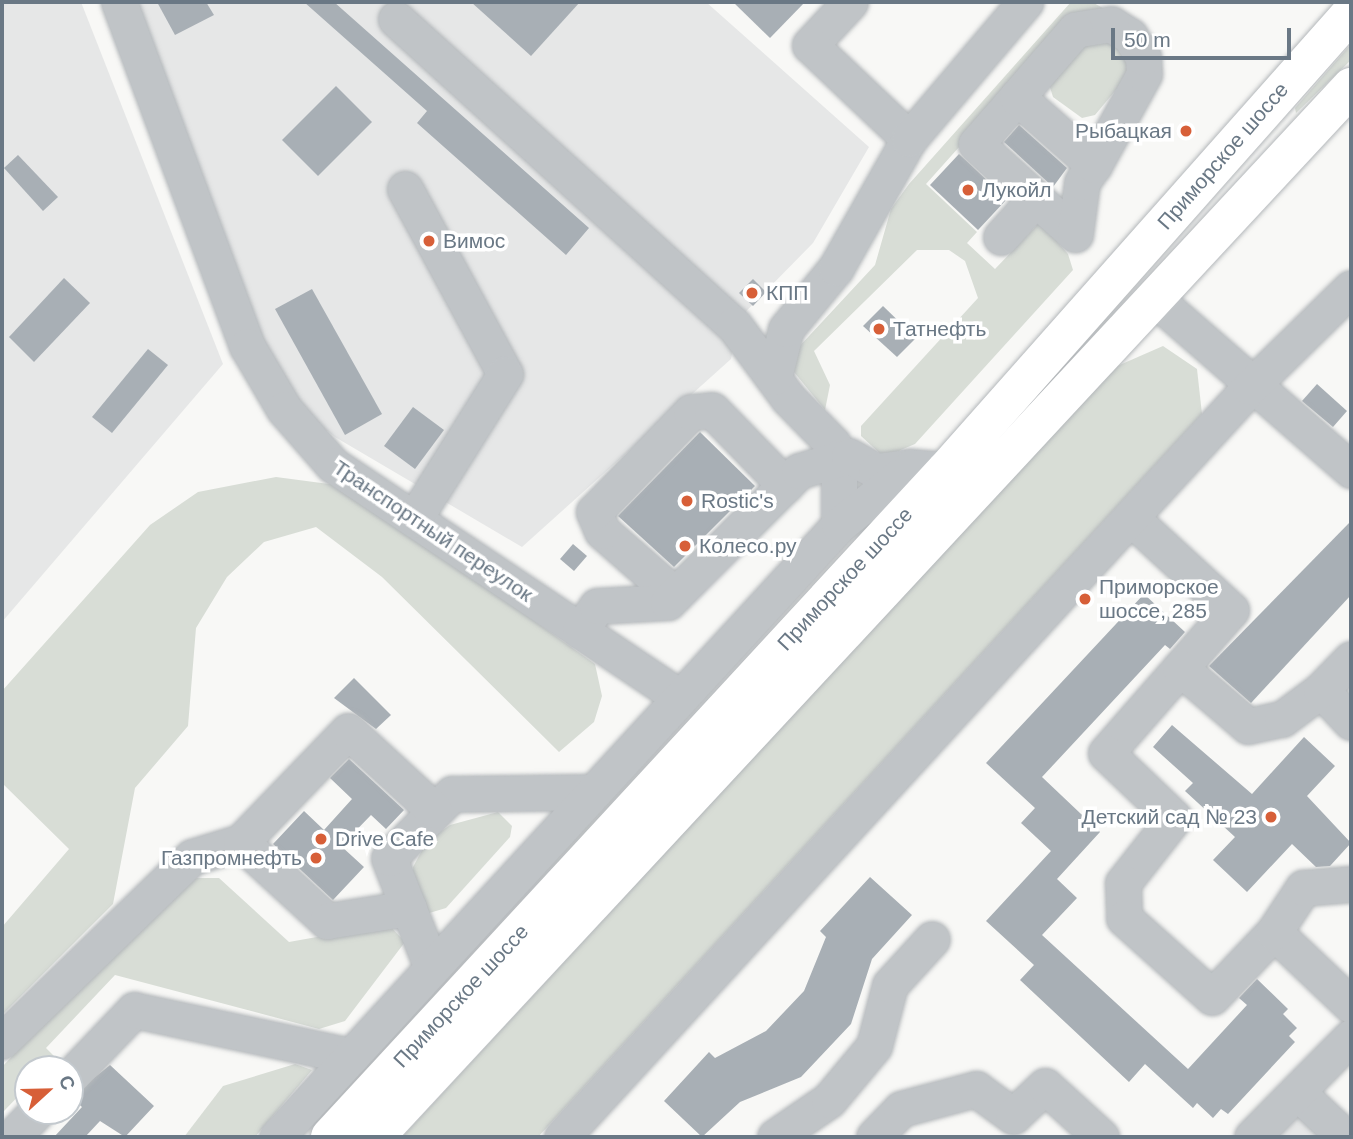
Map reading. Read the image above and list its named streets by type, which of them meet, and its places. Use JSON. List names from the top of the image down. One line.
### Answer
{"streets":{"highway":["Приморское шоссе"],"street":["Транспортный переулок"]},"places":["Рыбацкая","Лукойл","Вимос","КПП","Татнефть","Rostic's","Колесо.ру","Приморское шоссе, 285","Детский сад № 23","Drive Cafe","Газпромнефть"],"scale_bar":"50 m","north":"right"}
